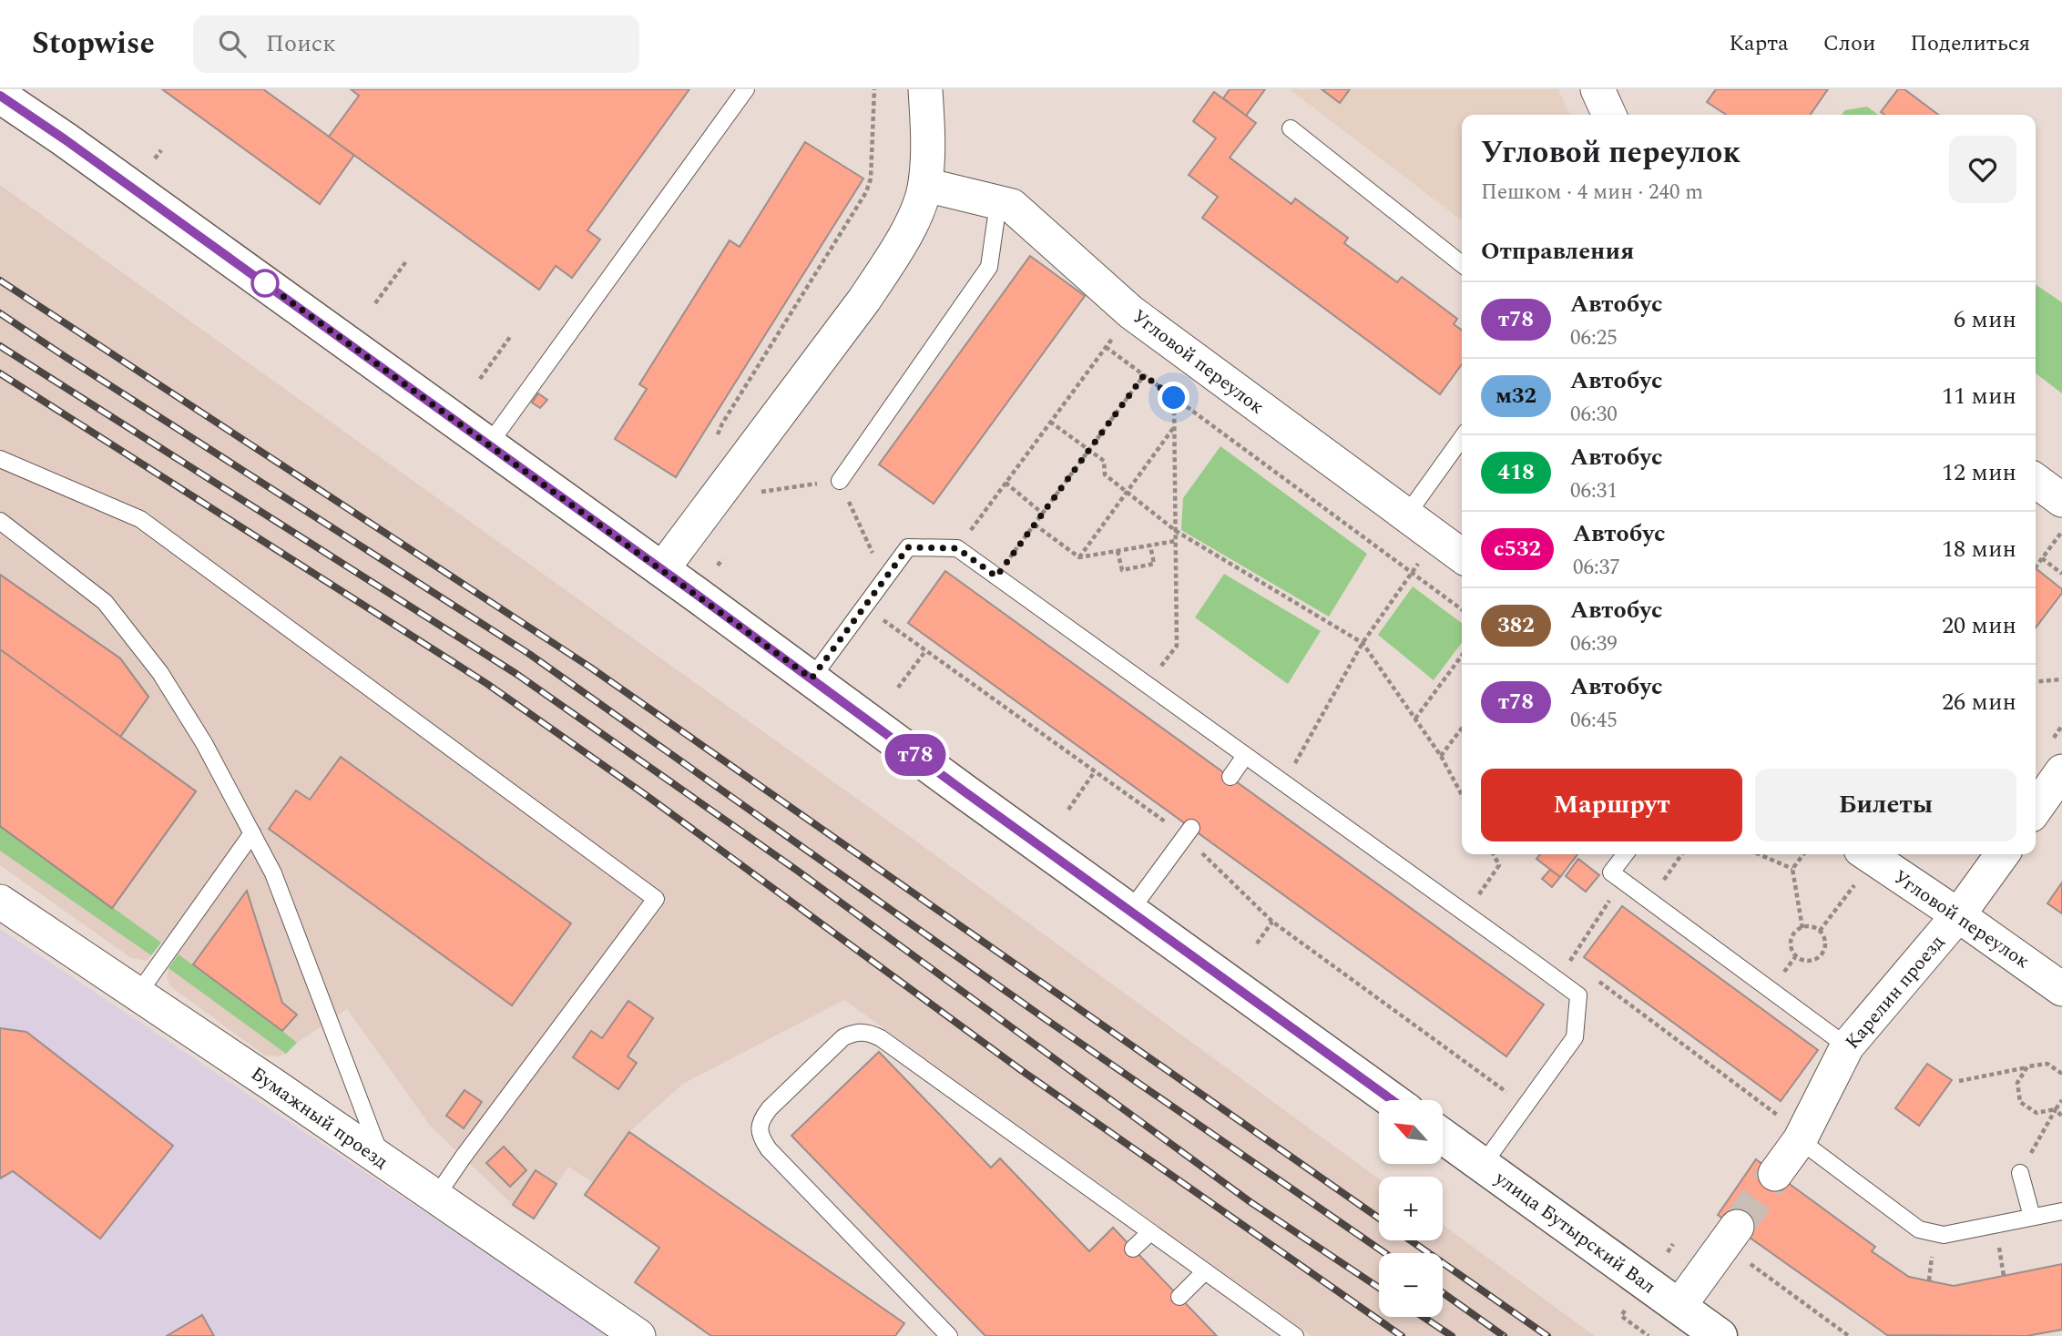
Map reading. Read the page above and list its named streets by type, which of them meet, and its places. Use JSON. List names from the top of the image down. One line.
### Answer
{"streets":{"street":["Угловой переулок","Карелин проезд","Бумажный проезд","улица Бутырский Вал"]},"crossings":[["Угловой переулок","Карелин проезд"]],"lines":["bus line т78"],"north":"top left","page":{"header":"Stopwise","search":"Поиск","nav":["Карта","Слои","Поделиться"],"on_map":"т78","heading":[["Угловой переулок","Пешком · 4 мин · 240 m"],"Отправления"],"list":[{"mark":"т78","name":"Автобус","note":"06:25","value":"6 мин"},{"mark":"м32","name":"Автобус","note":"06:30","value":"11 мин"},{"mark":"418","name":"Автобус","note":"06:31","value":"12 мин"},{"mark":"с532","name":"Автобус","note":"06:37","value":"18 мин"},{"mark":"382","name":"Автобус","note":"06:39","value":"20 мин"},{"mark":"т78","name":"Автобус","note":"06:45","value":"26 мин"}],"buttons":["Маршрут","Билеты"],"map_buttons":["+","−"]}}
